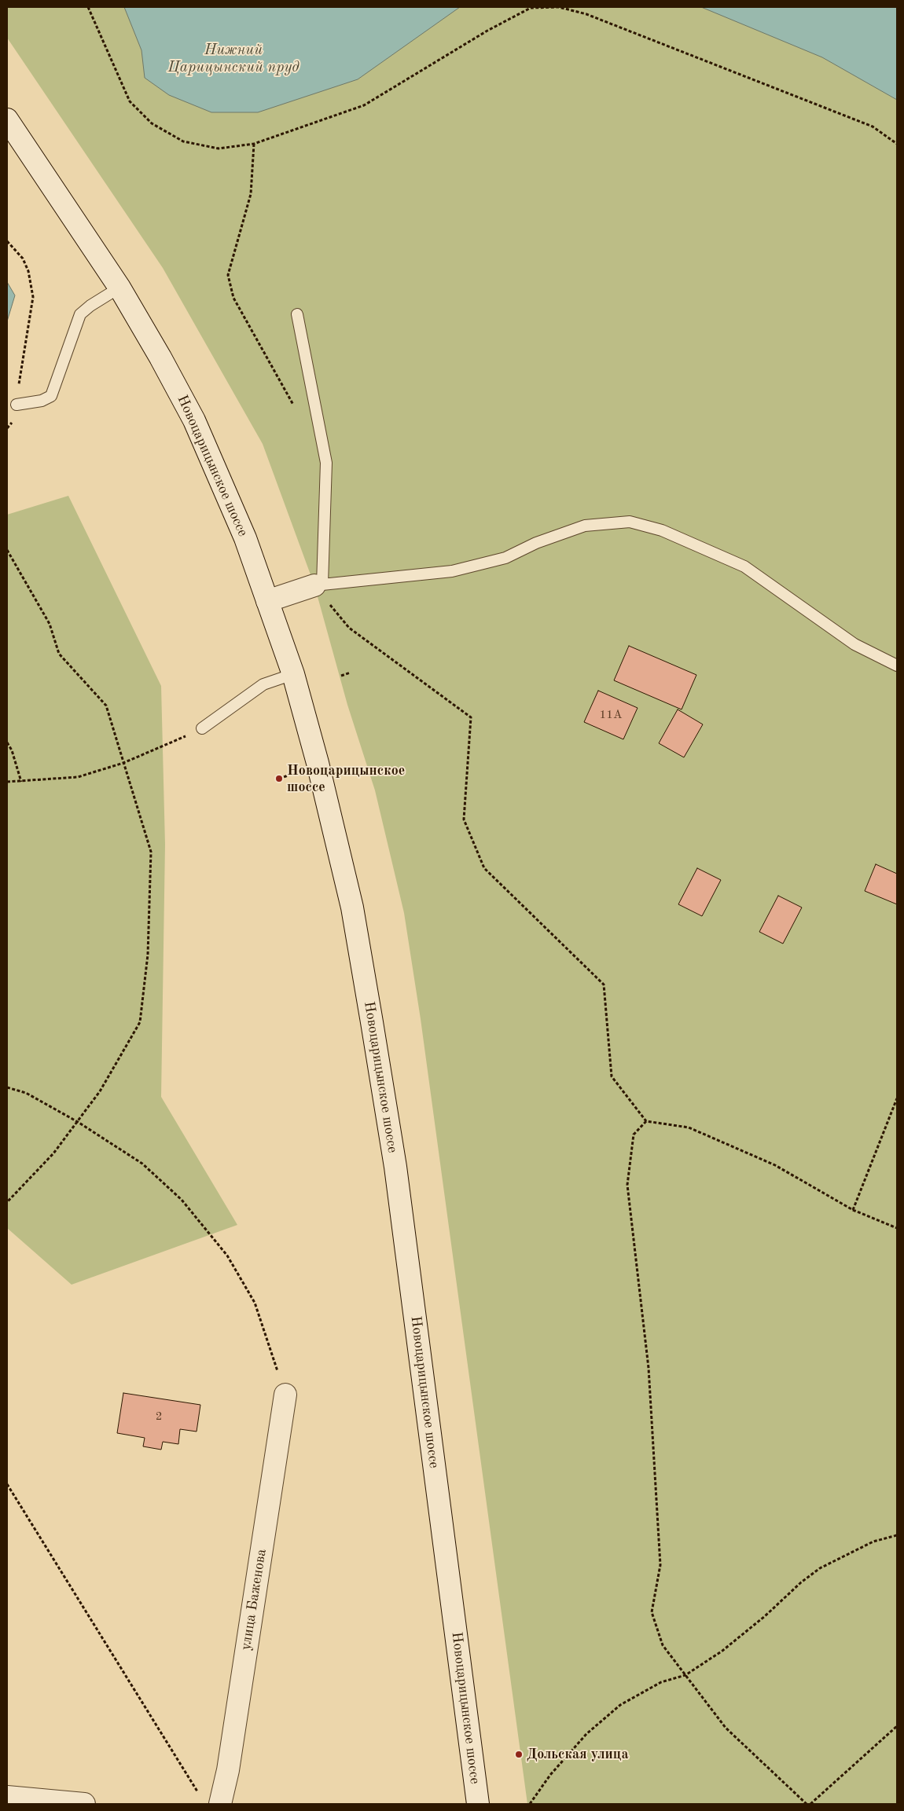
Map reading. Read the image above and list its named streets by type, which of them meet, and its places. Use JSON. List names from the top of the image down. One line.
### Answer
{"streets":{"main road":["Новоцарицынское шоссе","улица Баженова"]},"water":["Нижний Царицынский пруд"],"places":["Новоцарицынское шоссе","Дольская улица"],"house_numbers":["11А","2"]}
